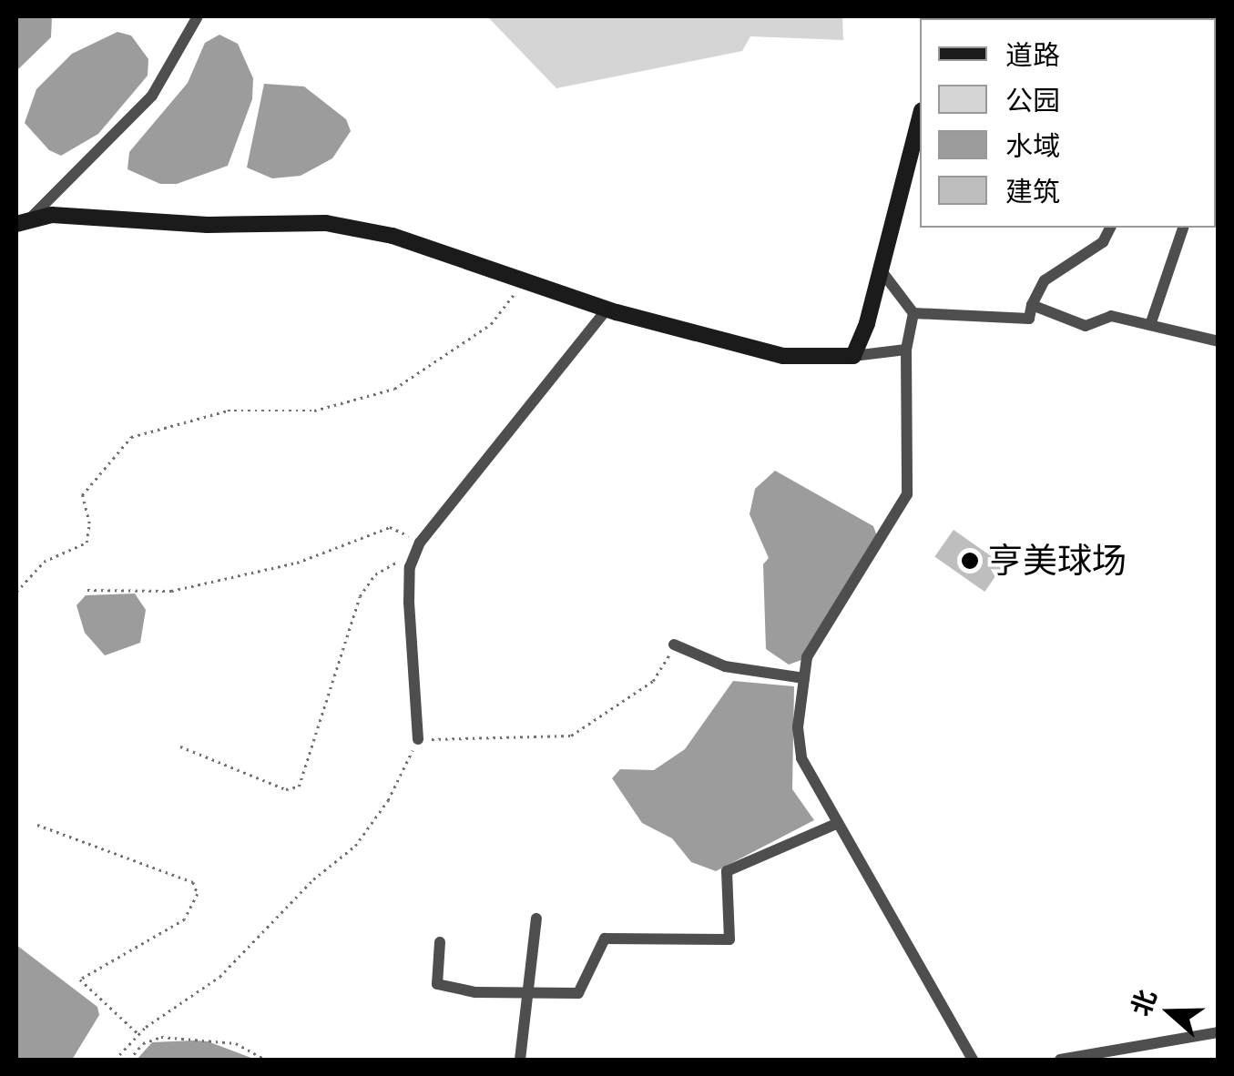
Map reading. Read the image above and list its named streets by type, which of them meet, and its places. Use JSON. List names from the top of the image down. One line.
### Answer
{"places":["亨美球场"],"legend":["道路","公园","水域","建筑"],"north":"left"}
